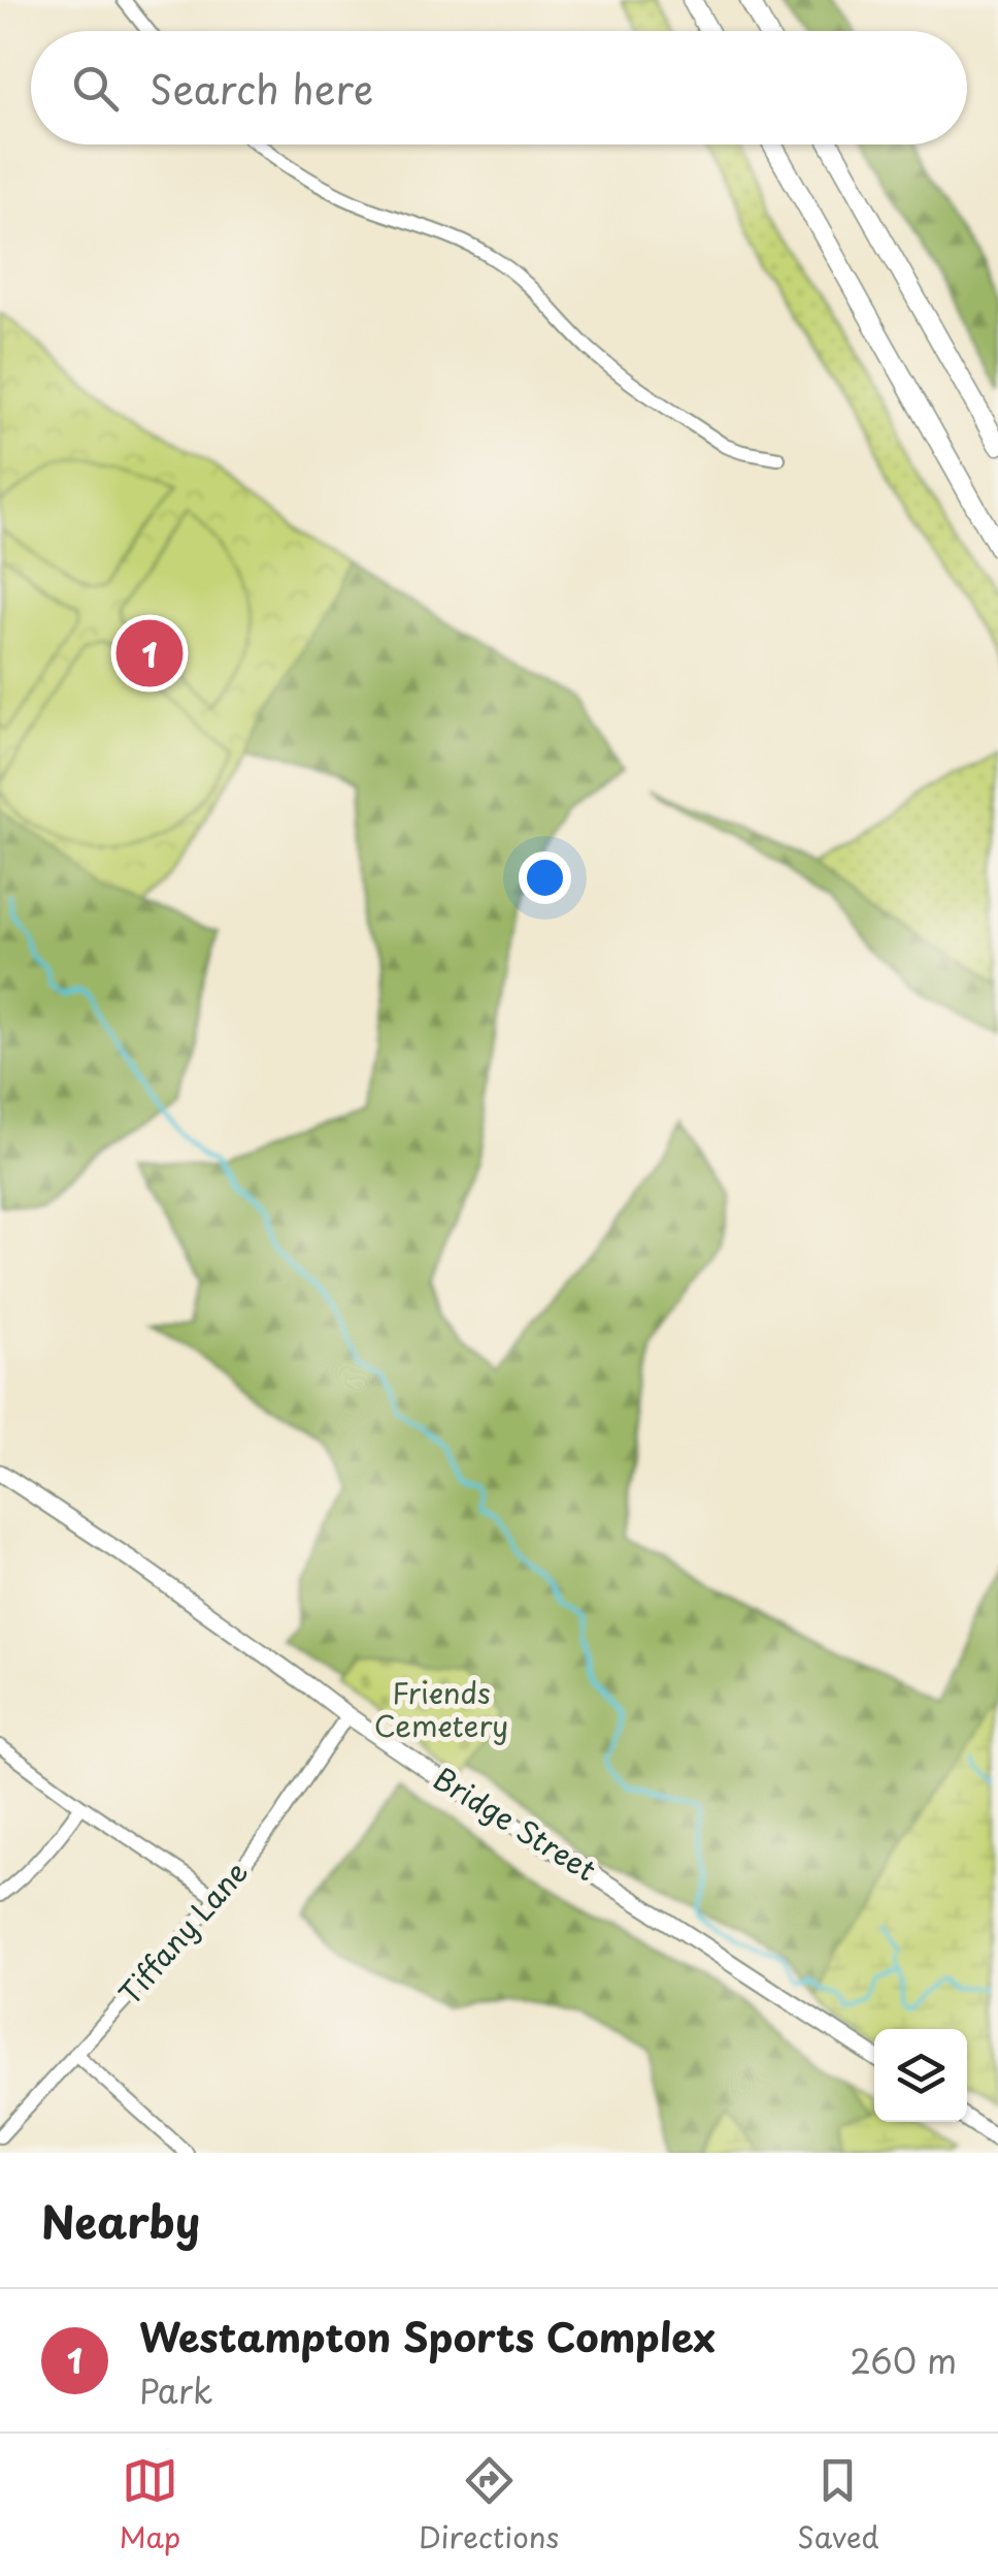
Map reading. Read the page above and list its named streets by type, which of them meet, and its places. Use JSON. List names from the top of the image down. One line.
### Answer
{"streets":{"main road":["Bridge Street"],"street":["Tiffany Lane"]},"crossings":[["Bridge Street","Tiffany Lane"]],"parks":["Friends Cemetery"],"page":{"search":"Search here","pins":"1","heading":"Nearby","list":[{"mark":"1","name":"Westampton Sports Complex","note":"Park","value":"260 m"}],"nav":["Map","Directions","Saved"]}}
